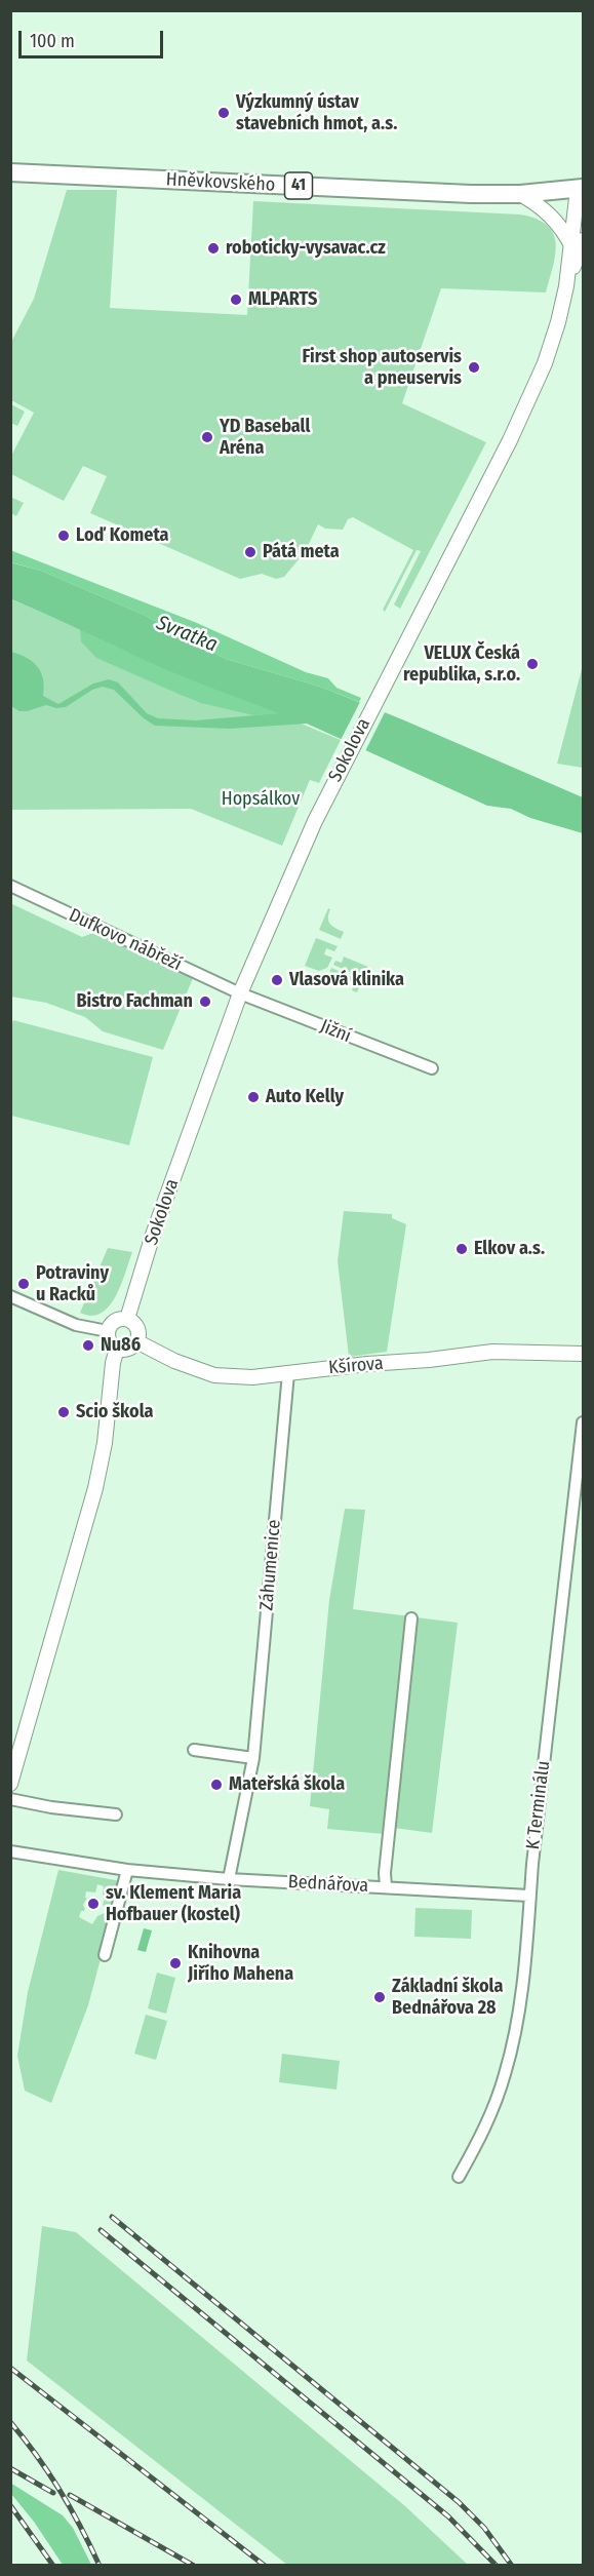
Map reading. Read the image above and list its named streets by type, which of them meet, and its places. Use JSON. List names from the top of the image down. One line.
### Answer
{"streets":{"main road":["Hněvkovského","41"],"street":["Sokolova","Dufkovo nábřeží","Jižní","Kšírova","Záhumenice","K Terminálu","Bednářova"]},"crossings":[["Hněvkovského","Sokolova"],["Sokolova","Dufkovo nábřeží"],["Sokolova","Jižní"],["Sokolova","Kšírova"],["Dufkovo nábřeží","Jižní"],["Kšírova","Záhumenice"],["Záhumenice","Bednářova"],["K Terminálu","Bednářova"]],"water":["Svratka"],"parks":["Hopsálkov"],"places":["Výzkumný ústav stavebních hmot, a.s.","roboticky-vysavac.cz","MLPARTS","First shop autoservis a pneuservis","YD Baseball Aréna","Loď Kometa","Pátá meta","VELUX Česká republika, s.r.o.","Vlasová klinika","Bistro Fachman","Auto Kelly","Elkov a.s.","Potraviny u Racků","Nu86","Scio škola","Mateřská škola","sv. Klement Maria Hofbauer (kostel)","Knihovna Jiřího Mahena","Základní škola Bednářova 28"],"scale_bar":"100 m"}
